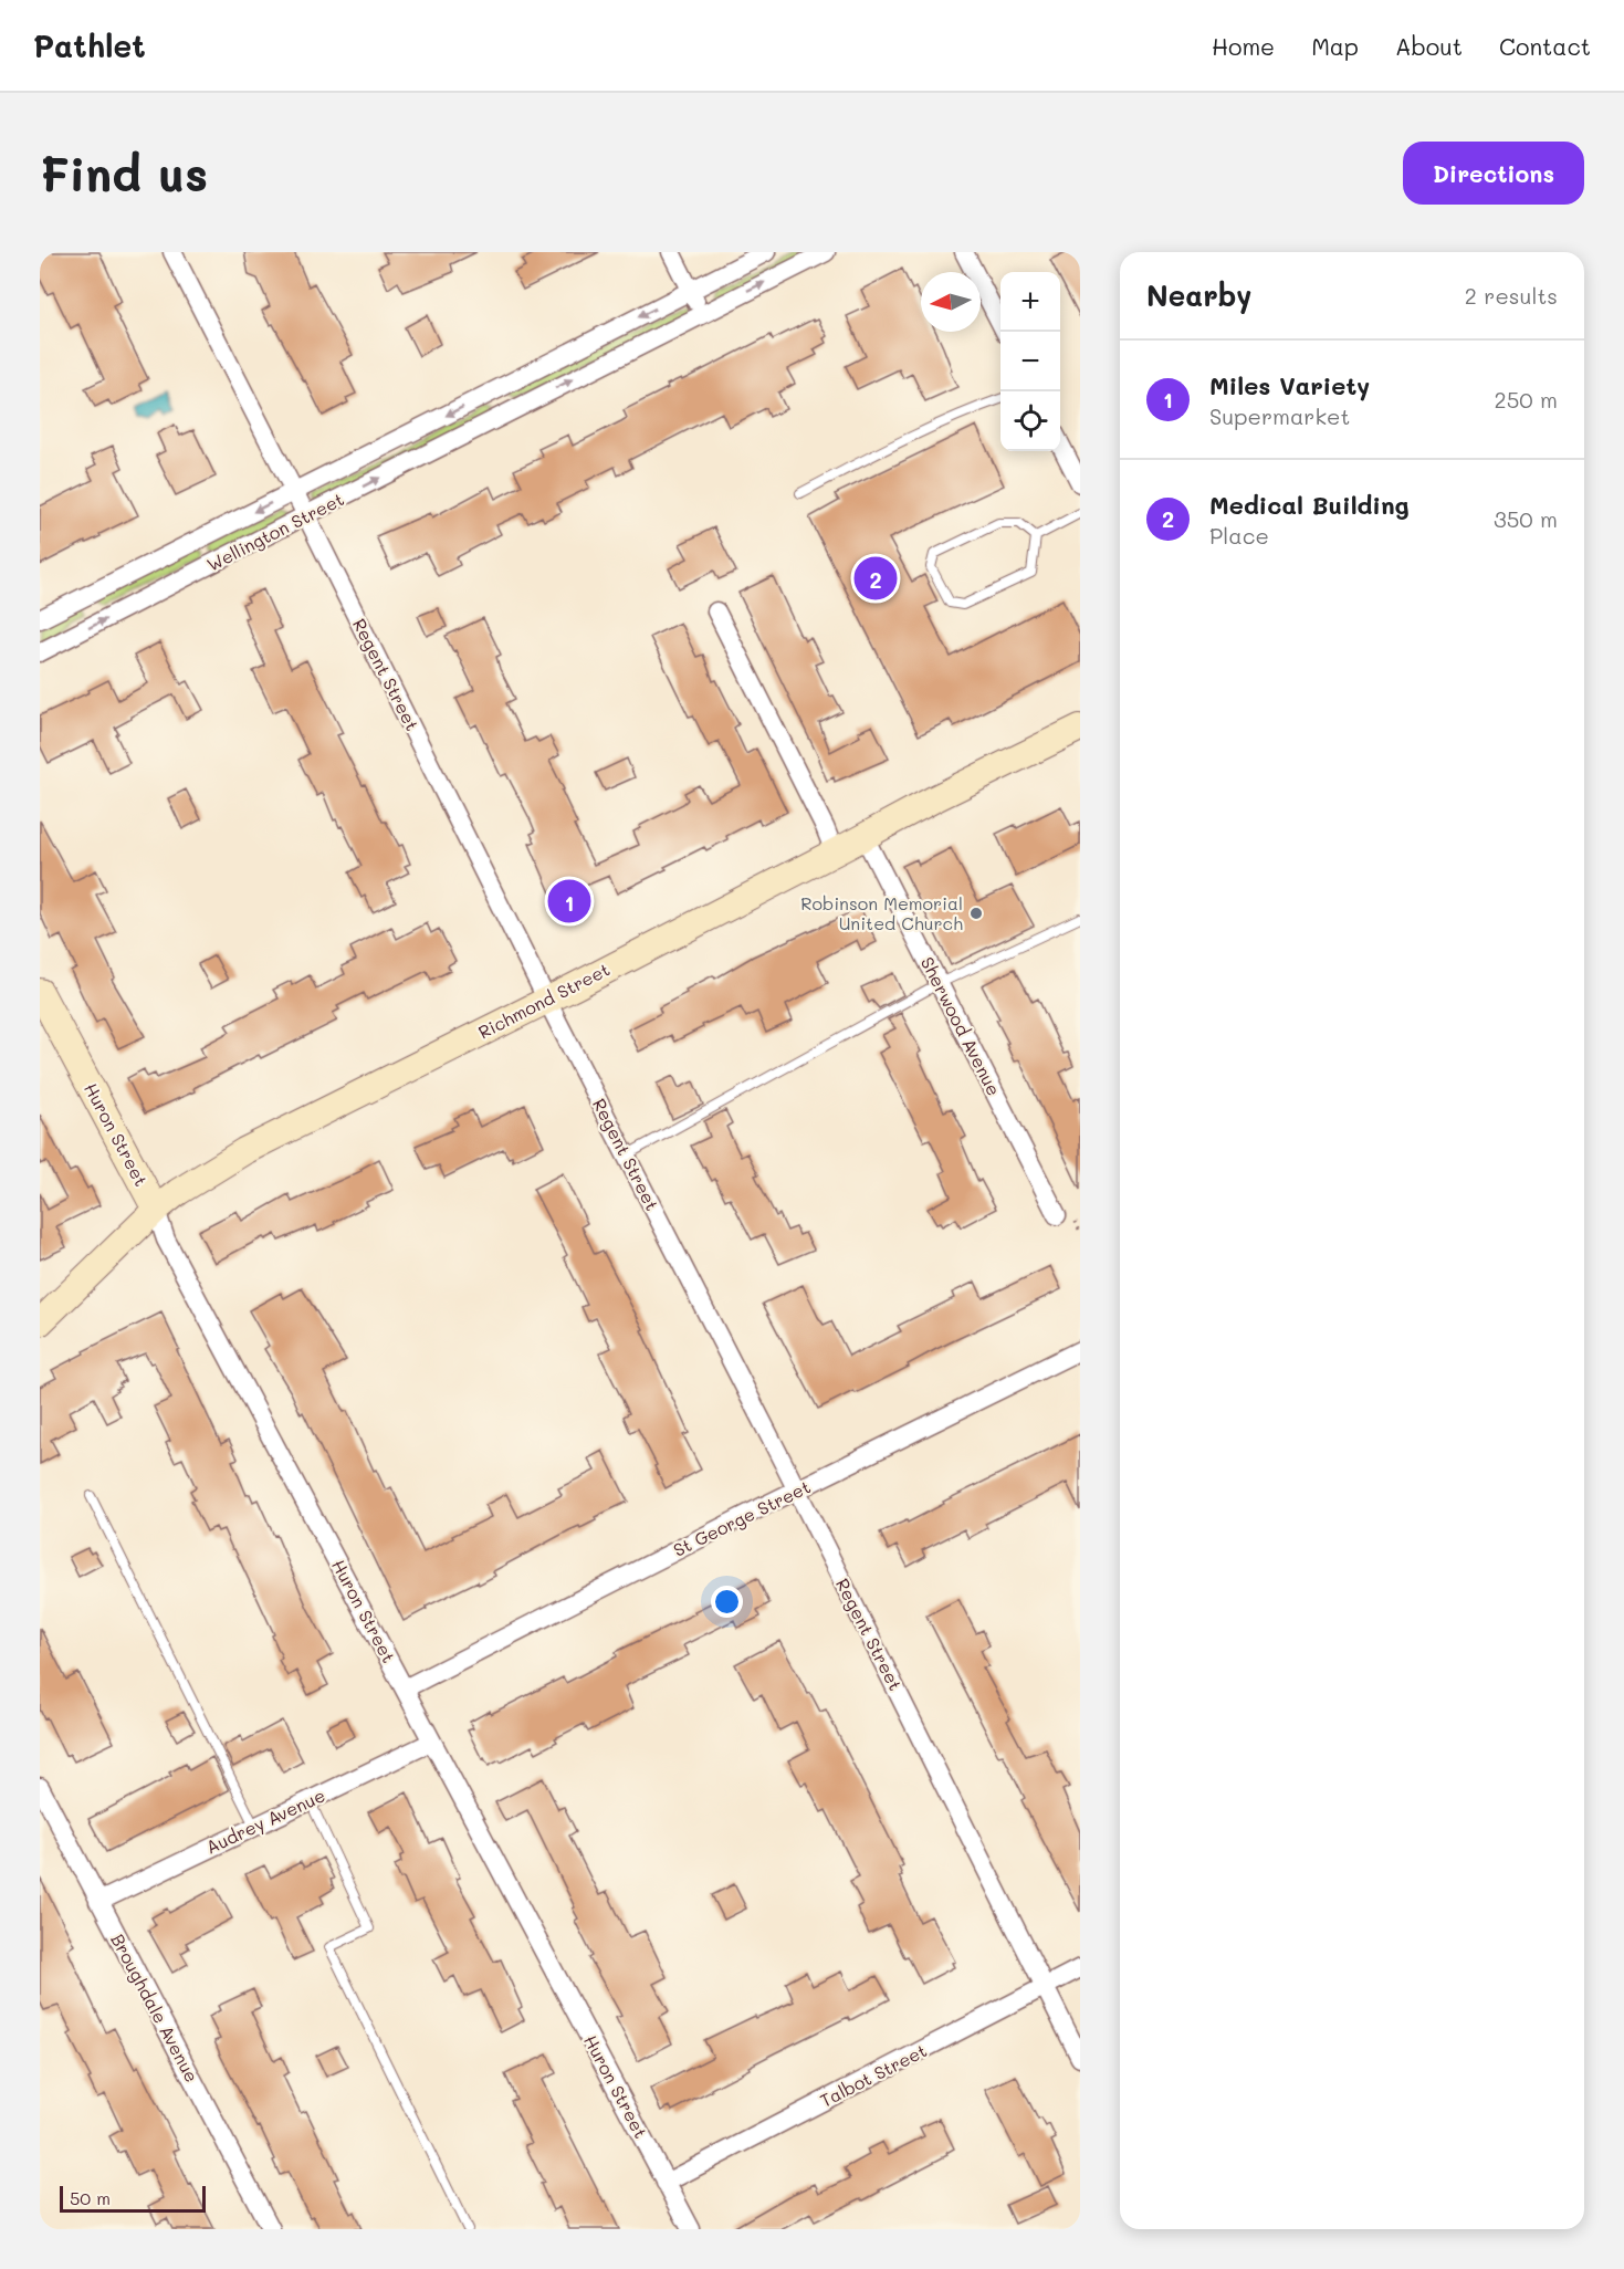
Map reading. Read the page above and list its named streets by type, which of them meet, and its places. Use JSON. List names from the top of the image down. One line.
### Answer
{"streets":{"main road":["Richmond Street","Huron Street"],"street":["Wellington Street","Regent Street","Sherwood Avenue","St George Street","Audrey Avenue","Broughdale Avenue","Talbot Street"]},"crossings":[["Wellington Street","Regent Street"],["Regent Street","Richmond Street"],["Regent Street","St George Street"],["Regent Street","Talbot Street"],["Richmond Street","Sherwood Avenue"],["Richmond Street","Huron Street"],["Huron Street","St George Street"],["Huron Street","Audrey Avenue"],["Huron Street","Talbot Street"],["Audrey Avenue","Broughdale Avenue"]],"places":["Robinson Memorial United Church"],"scale_bar":"50 m","north":"left","page":{"header":"Pathlet","nav":["Home","Map","About","Contact"],"buttons":"Directions","title":"Find us","heading":["Nearby","2 results"],"map_buttons":["+","−"],"list":[{"mark":"1","name":"Miles Variety","note":"Supermarket","value":"250 m"},{"mark":"2","name":"Medical Building","note":"Place","value":"350 m"}],"pins":["2","1"],"scale":"50 m"}}
